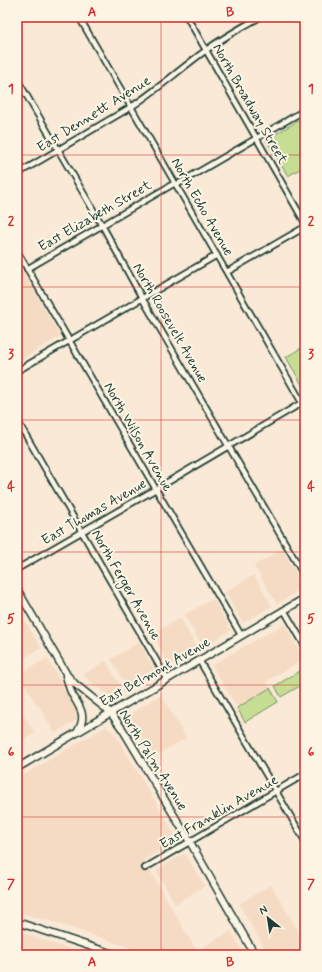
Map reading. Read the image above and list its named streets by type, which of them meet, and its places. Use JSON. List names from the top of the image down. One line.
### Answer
{"streets":{"main road":["East Belmont Avenue","North Palm Avenue"],"street":["North Broadway Street","East Dennett Avenue","North Echo Avenue","East Elizabeth Street","North Roosevelt Avenue","North Wilson Avenue","East Thomas Avenue","North Ferger Avenue","East Franklin Avenue"]},"crossings":[["North Broadway Street","East Dennett Avenue"],["North Broadway Street","East Elizabeth Street"],["East Dennett Avenue","North Echo Avenue"],["East Dennett Avenue","North Roosevelt Avenue"],["North Echo Avenue","East Elizabeth Street"],["North Echo Avenue","East Thomas Avenue"],["East Elizabeth Street","North Roosevelt Avenue"],["East Elizabeth Street","North Wilson Avenue"],["North Roosevelt Avenue","East Thomas Avenue"],["North Wilson Avenue","East Thomas Avenue"],["North Wilson Avenue","East Belmont Avenue"],["East Thomas Avenue","North Ferger Avenue"],["North Ferger Avenue","East Belmont Avenue"],["East Belmont Avenue","North Palm Avenue"],["North Palm Avenue","East Franklin Avenue"]],"north":"top left","grid":{"columns":["A","B"],"rows":["1","2","3","4","5","6","7"]}}
